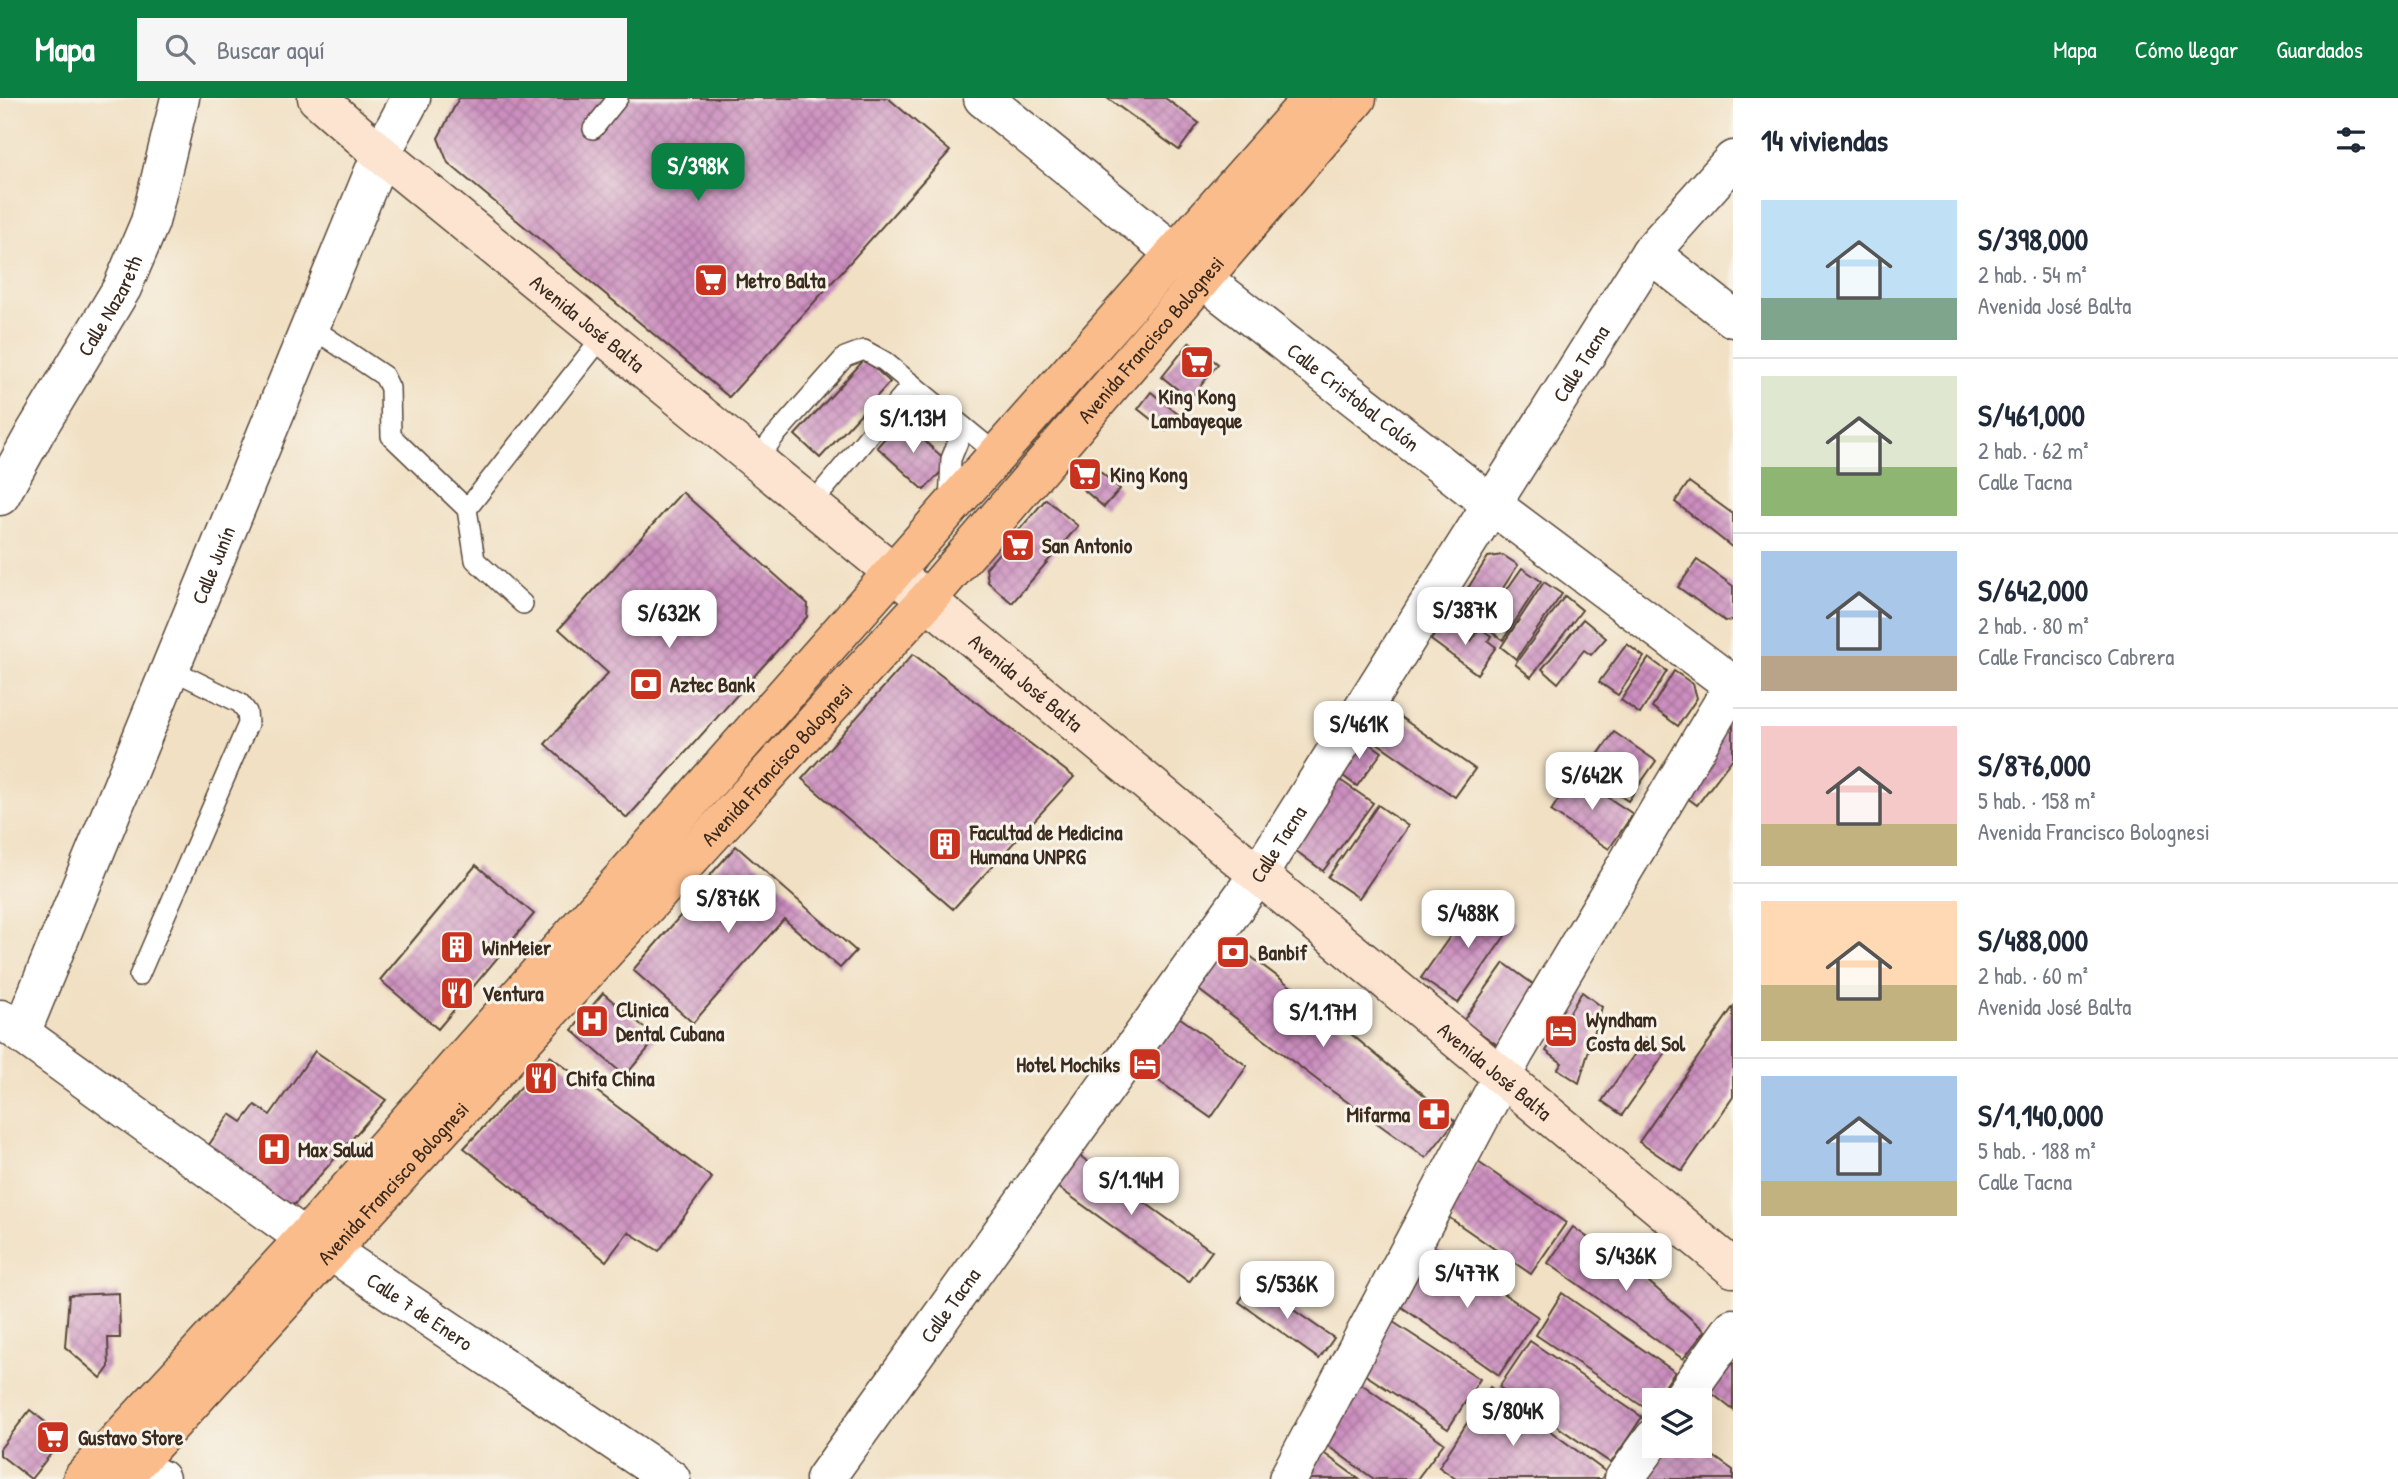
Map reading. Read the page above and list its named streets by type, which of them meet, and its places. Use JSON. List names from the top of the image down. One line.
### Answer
{"streets":{"main road":["Avenida José Balta","Avenida Francisco Bolognesi"],"street":["Calle Nazareth","Calle Tacna","Calle Cristobal Colón","Calle Junín","Calle 7 de Enero"]},"crossings":[["Avenida José Balta","Avenida Francisco Bolognesi"],["Avenida José Balta","Calle Tacna"],["Avenida José Balta","Calle Junín"],["Avenida Francisco Bolognesi","Calle Cristobal Colón"],["Avenida Francisco Bolognesi","Calle 7 de Enero"],["Calle Tacna","Calle Cristobal Colón"],["Calle Junín","Calle 7 de Enero"]],"places":{"supermarket":["Metro Balta","King Kong Lambayeque","King Kong","San Antonio","Gustavo Store"],"bank":["Aztec Bank","Banbif"],"building":["Facultad de Medicina Humana UNPRG","WinMeier"],"restaurant":["Ventura","Chifa China"],"hospital":["Clinica Dental Cubana","Max Salud"],"hotel":["Wyndham Costa del Sol","Hotel Mochiks"],"pharmacy":["Mifarma"]},"page":{"header":"Mapa","search":"Buscar aquí","nav":["Mapa","Cómo llegar","Guardados"],"heading":"14 viviendas","price":["S/398K","S/1.13M","S/387K","S/632K","S/461K","S/642K","S/876K","S/488K","S/1.17M","S/1.14M","S/436K","S/477K","S/536K","S/804K"],"list":[{"name":"S/398,000","note":"2 hab. · 54 m² · Avenida José Balta"},{"name":"S/461,000","note":"2 hab. · 62 m² · Calle Tacna"},{"name":"S/642,000","note":"2 hab. · 80 m² · Calle Francisco Cabrera"},{"name":"S/876,000","note":"5 hab. · 158 m² · Avenida Francisco Bolognesi"},{"name":"S/488,000","note":"2 hab. · 60 m² · Avenida José Balta"},{"name":"S/1,140,000","note":"5 hab. · 188 m² · Calle Tacna"}]}}
